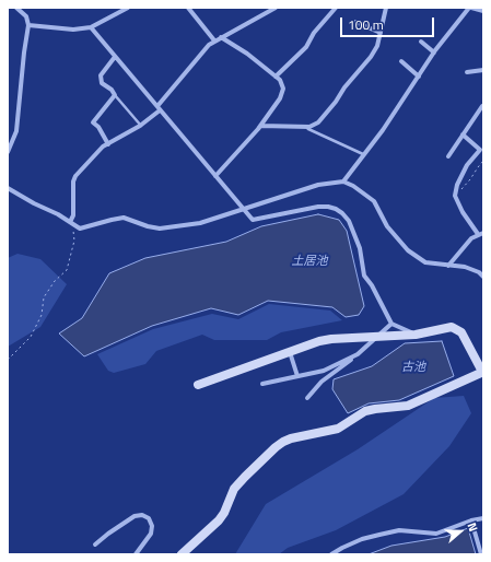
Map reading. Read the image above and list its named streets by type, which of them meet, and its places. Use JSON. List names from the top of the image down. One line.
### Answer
{"water":["土居池","古池"],"scale_bar":"100 m","north":"right"}
